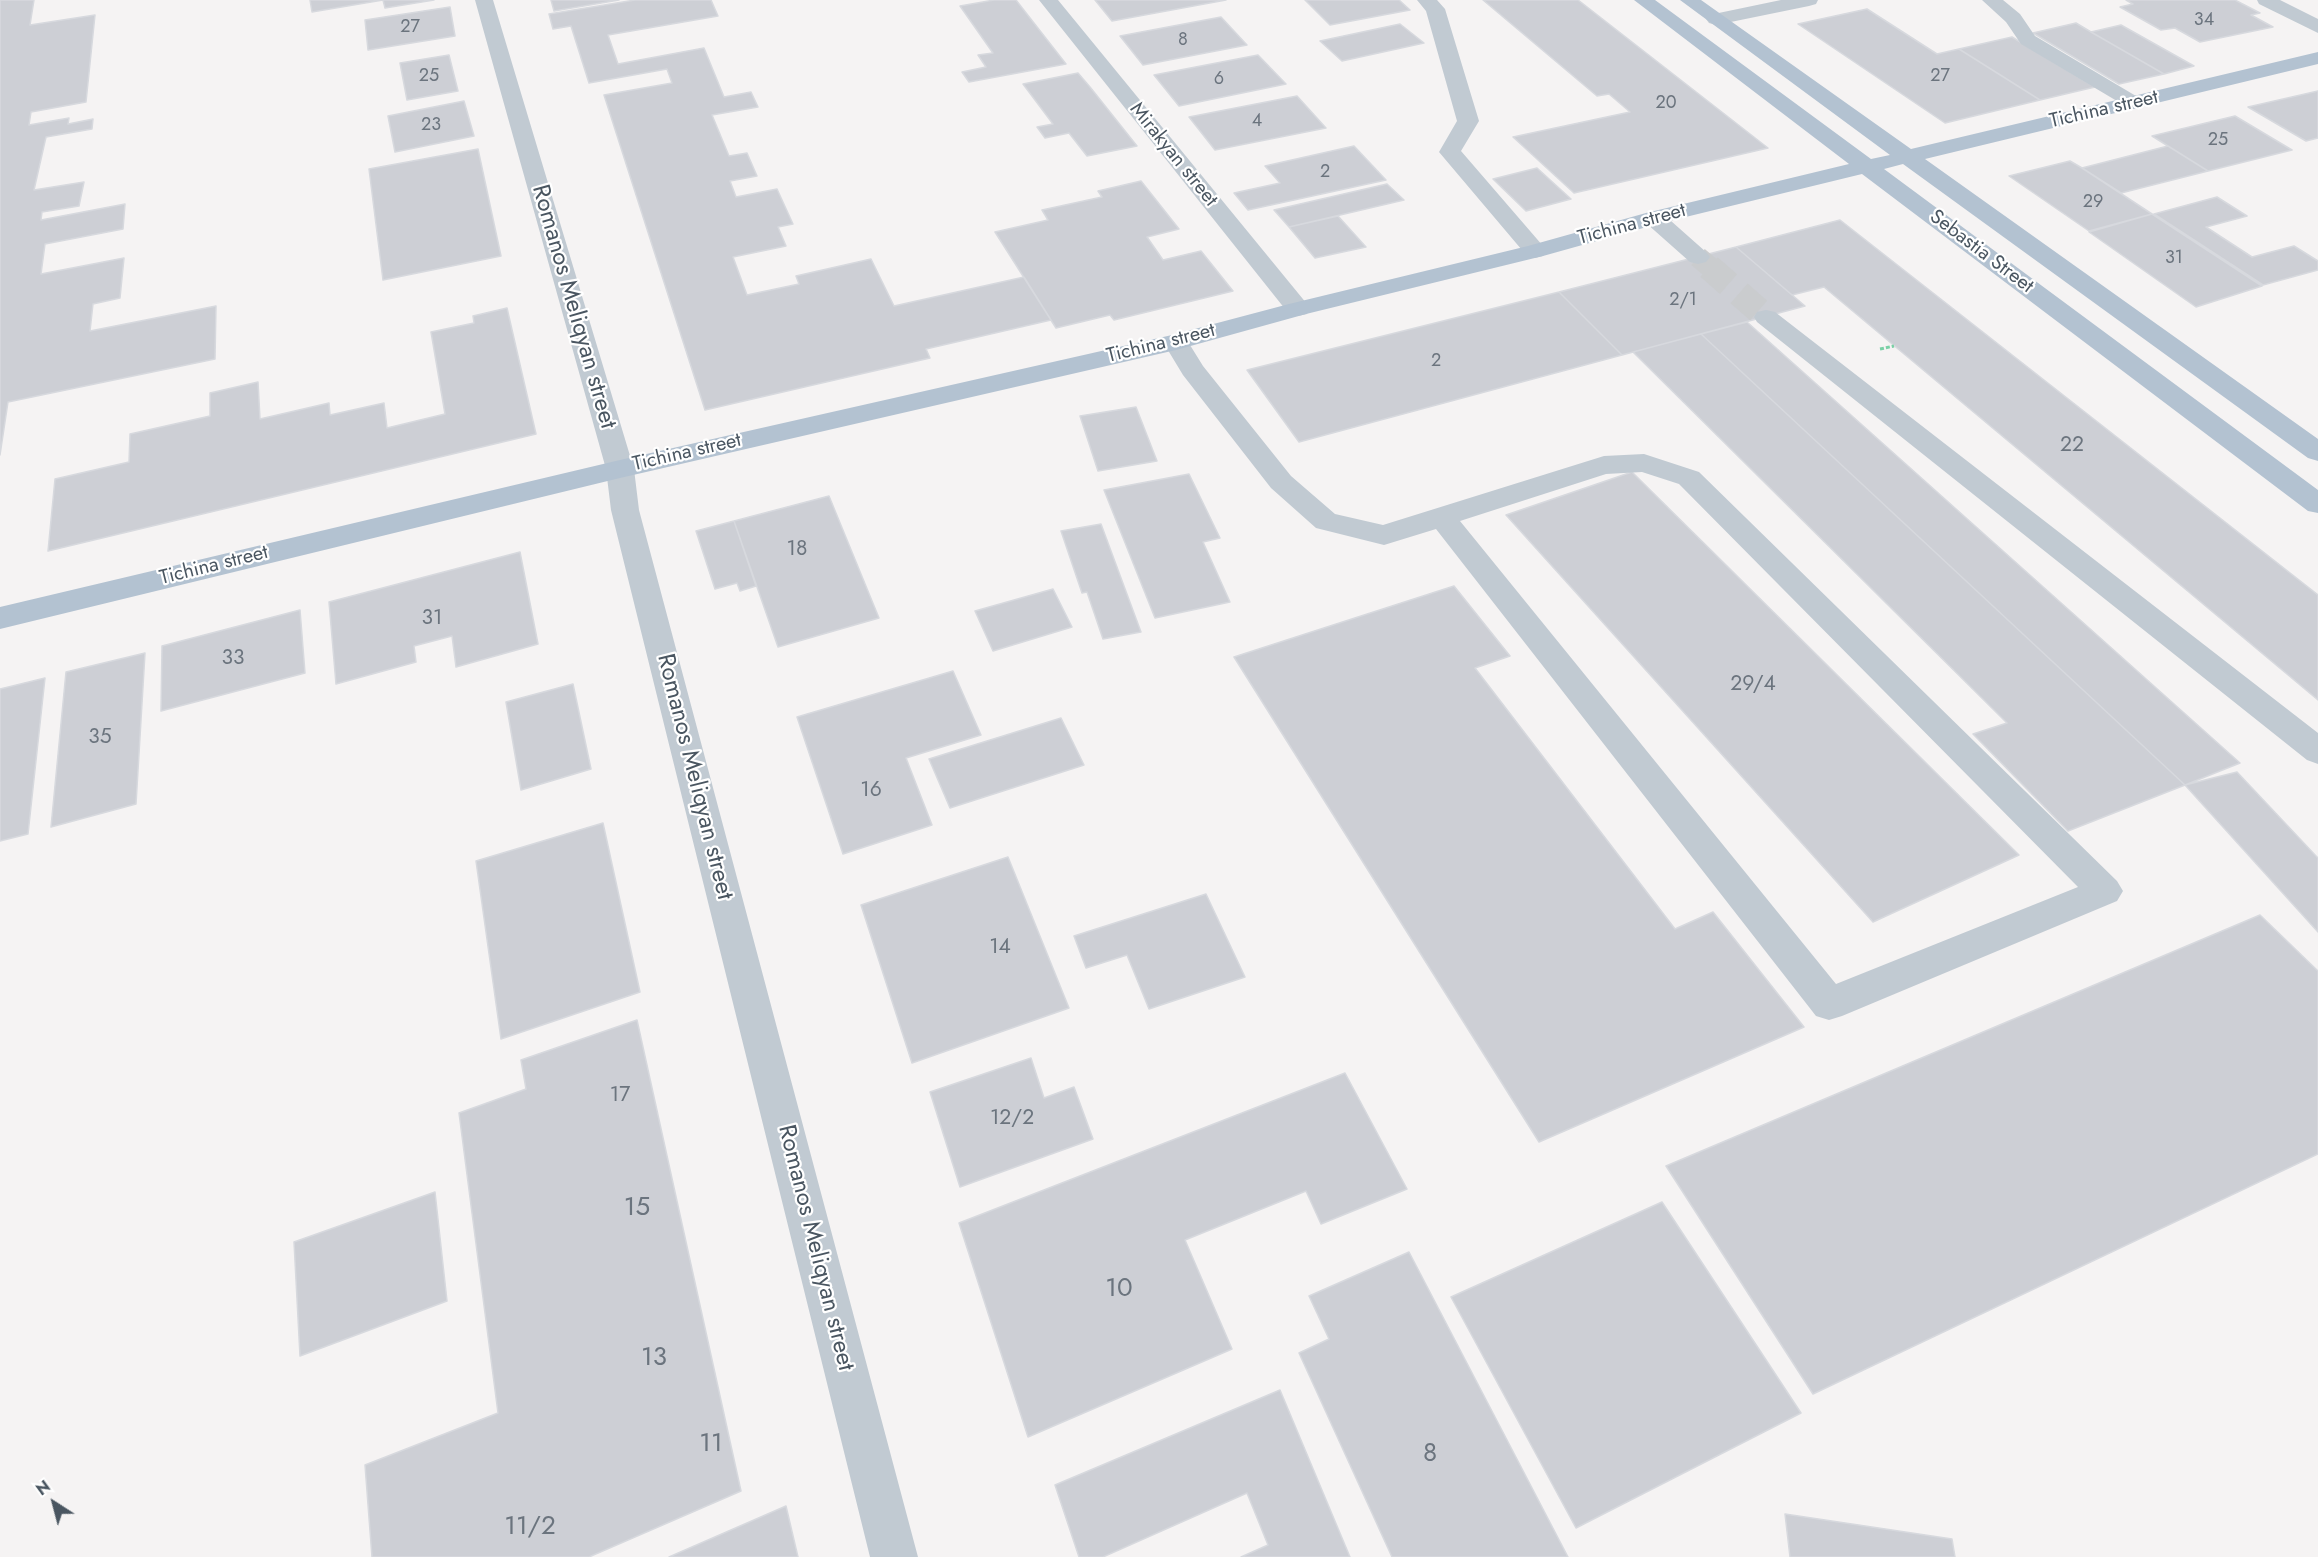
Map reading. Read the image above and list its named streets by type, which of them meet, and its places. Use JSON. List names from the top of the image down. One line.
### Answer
{"streets":{"main road":["Tichina street","Sebastia Street"],"street":["Mirakyan street","Romanos Meliqyan street"]},"crossings":[["Tichina street","Mirakyan street"],["Tichina street","Sebastia Street"],["Tichina street","Romanos Meliqyan street"]],"house_numbers":["34","27","8","25","27","6","20","4","23","25","2","29","31","2/1","2","22","18","31","33","29/4","35","16","14","17","12/2","15","10","13","11","8","11/2"],"north":"top left"}
